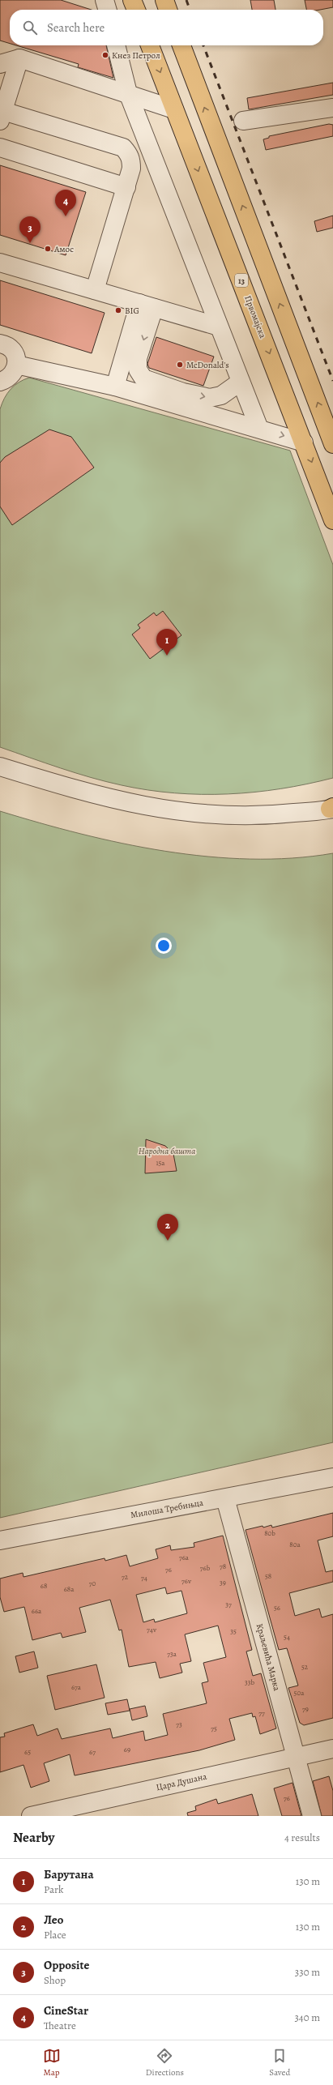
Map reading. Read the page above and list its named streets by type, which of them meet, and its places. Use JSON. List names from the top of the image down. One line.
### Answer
{"streets":{"main road":["13","Првомајска"],"street":["Милоша Требињца","Краљевића Марка","Цара Душана"]},"crossings":[["Милоша Требињца","Краљевића Марка"],["Краљевића Марка","Цара Душана"]],"parks":["Народна башта"],"places":["Кнез Петрол","Амос","BIG","McDonald's"],"house_numbers":["15a","80b","80a","76a","78","76b","76","58","72","74","76v","39","70","68","68a","37","56","66a","74v","35","54","73a","52","33b","67a","50a","79","77","73","75","69","65","67","76"],"page":{"search":"Search here","pins":["4","3","1","2"],"heading":["Nearby","4 results"],"list":[{"mark":"1","name":"Барутана","note":"Park","value":"130 m"},{"mark":"2","name":"Лео","note":"Place","value":"130 m"},{"mark":"3","name":"Opposite","note":"Shop","value":"330 m"},{"mark":"4","name":"CineStar","note":"Theatre","value":"340 m"}],"nav":["Map","Directions","Saved"]}}
